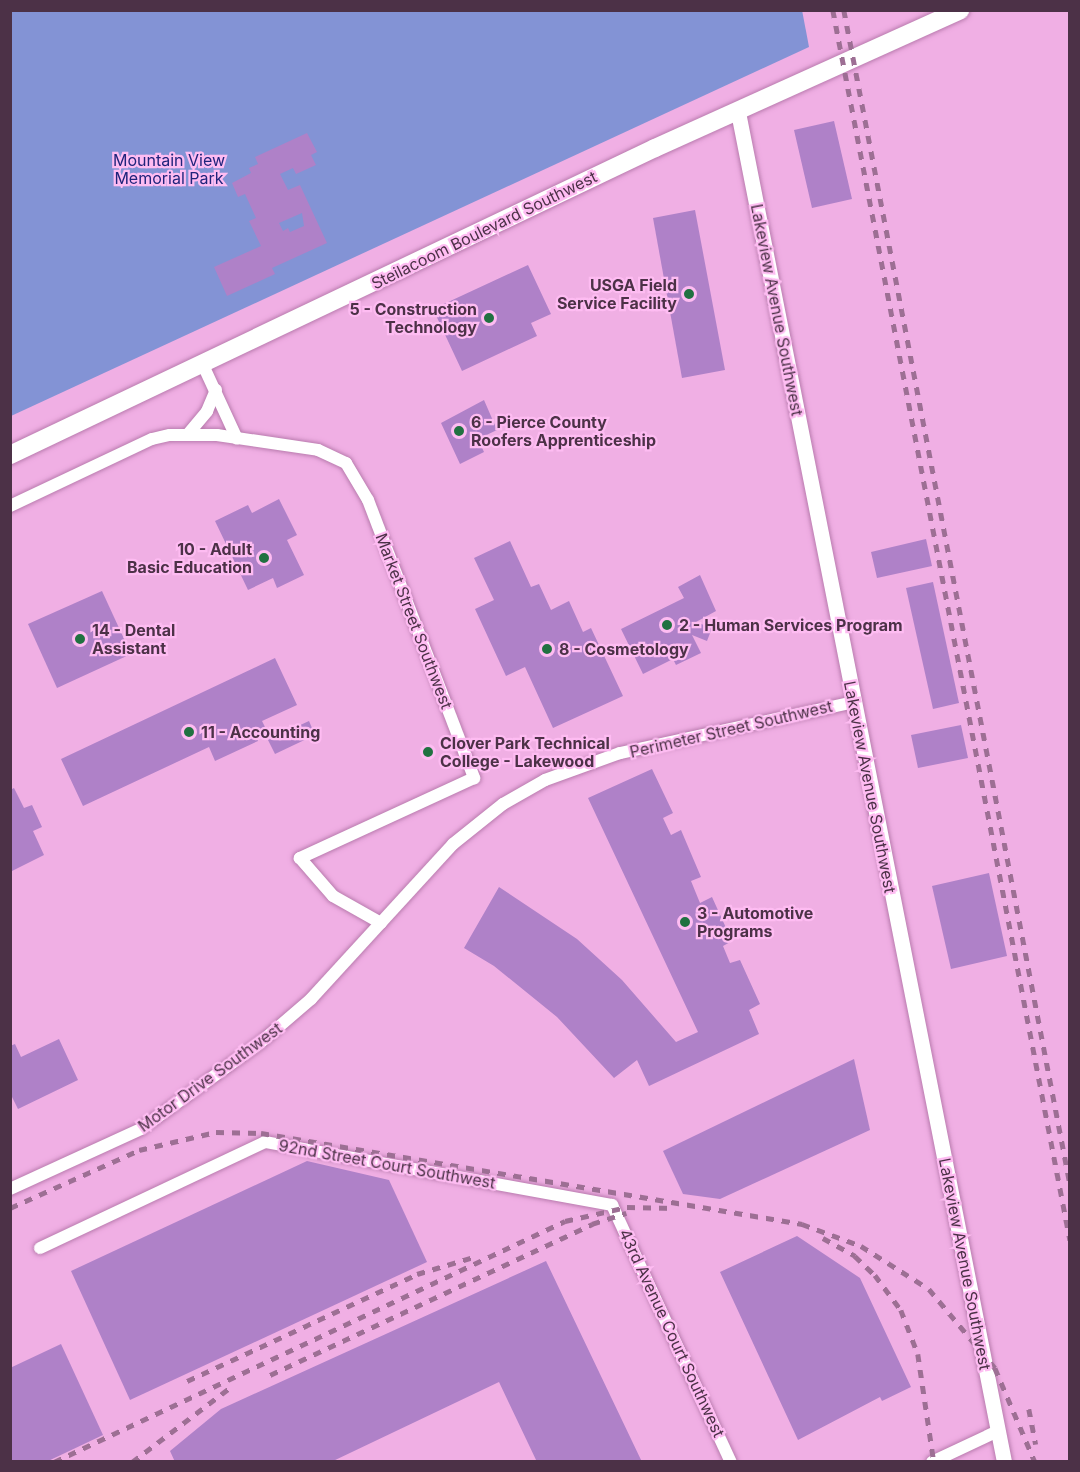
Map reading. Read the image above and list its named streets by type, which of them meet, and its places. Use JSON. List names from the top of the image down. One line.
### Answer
{"streets":{"main road":["Steilacoom Boulevard Southwest"],"street":["Lakeview Avenue Southwest","Market Street Southwest","Perimeter Street Southwest","Motor Drive Southwest","92nd Street Court Southwest","43rd Avenue Court Southwest"]},"crossings":[["Steilacoom Boulevard Southwest","Lakeview Avenue Southwest"],["Lakeview Avenue Southwest","Perimeter Street Southwest"],["Market Street Southwest","Perimeter Street Southwest"],["Market Street Southwest","Motor Drive Southwest"],["Perimeter Street Southwest","Motor Drive Southwest"],["92nd Street Court Southwest","43rd Avenue Court Southwest"]],"parks":["Mountain View Memorial Park"],"places":["USGA Field Service Facility","5 - Construction Technology","6 - Pierce County Roofers Apprenticeship","10 - Adult Basic Education","2 - Human Services Program","14 - Dental Assistant","8 - Cosmetology","11 - Accounting","Clover Park Technical College - Lakewood","3 - Automotive Programs"]}
